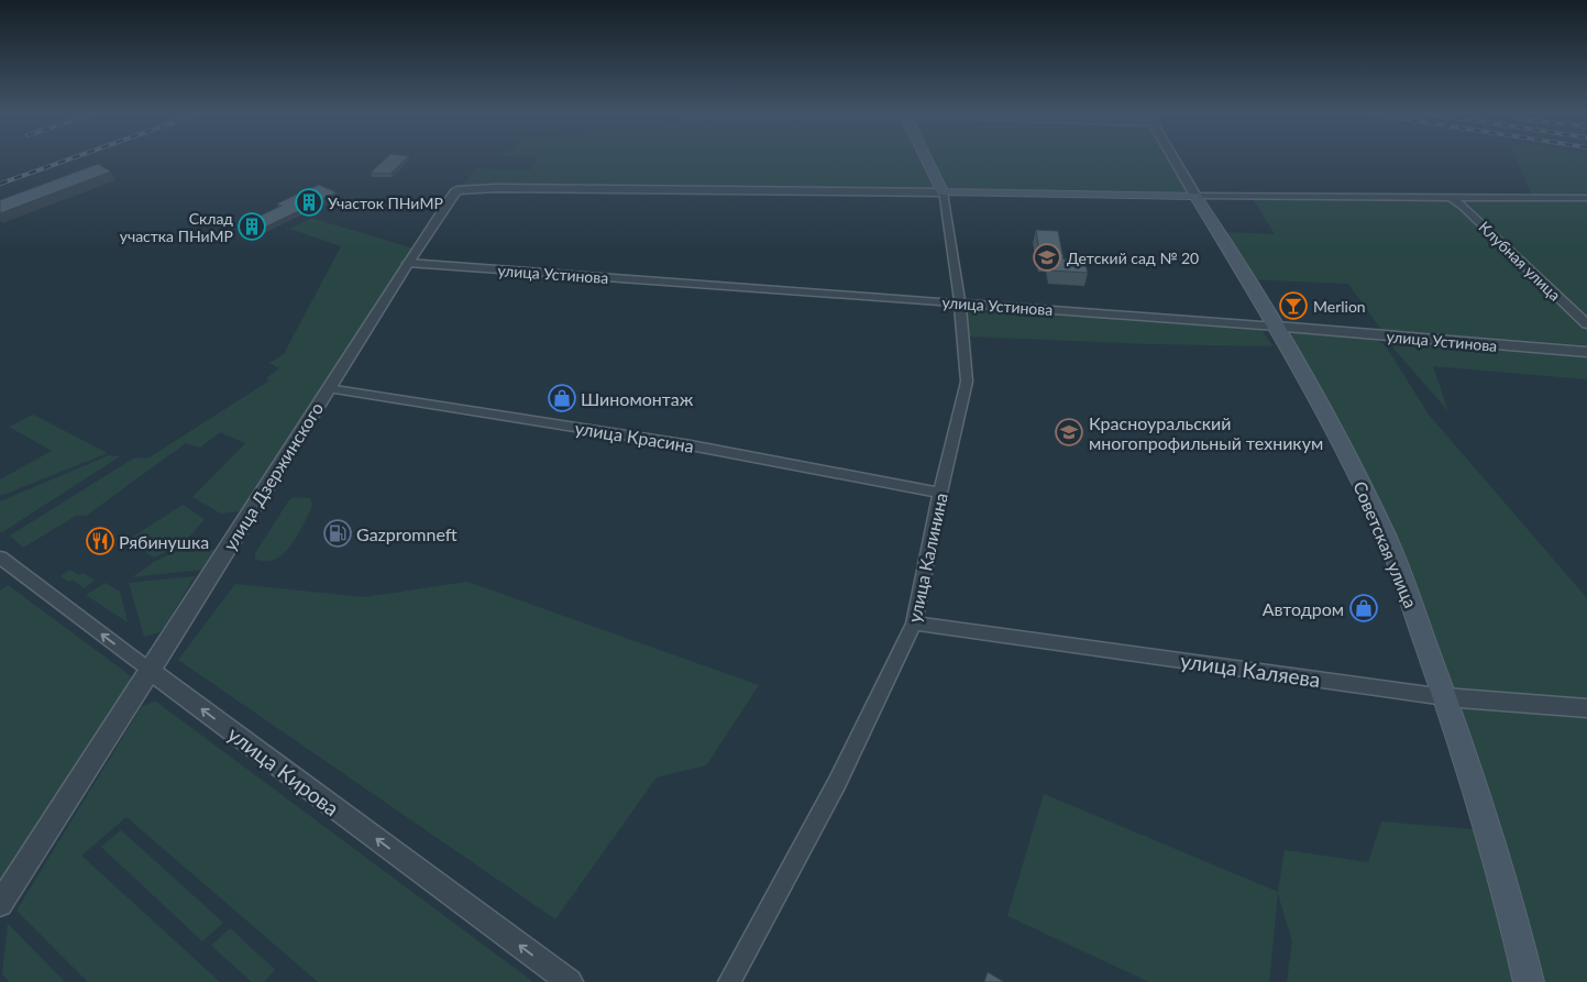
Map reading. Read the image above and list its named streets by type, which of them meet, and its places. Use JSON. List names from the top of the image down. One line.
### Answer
{"streets":{"main road":["Советская улица"],"street":["Клубная улица","улица Устинова","улица Красина","улица Дзержинского","улица Калинина","улица Каляева","улица Кирова"]},"crossings":[["улица Устинова","улица Дзержинского"],["улица Устинова","Советская улица"],["улица Устинова","улица Калинина"],["улица Красина","улица Дзержинского"],["улица Красина","улица Калинина"],["улица Дзержинского","улица Калинина"],["улица Дзержинского","улица Кирова"],["Советская улица","улица Каляева"],["улица Калинина","улица Каляева"]],"one_way":["улица Кирова"],"places":{"building":["Участок ПНиМР","Склад участка ПНиМР"],"school or university":["Детский сад № 20","Красноуральский многопрофильный техникум"],"bar":["Merlion"],"shop":["Шиномонтаж","Автодром"],"fuel station":["Gazpromneft"],"restaurant":["Рябинушка"]}}
